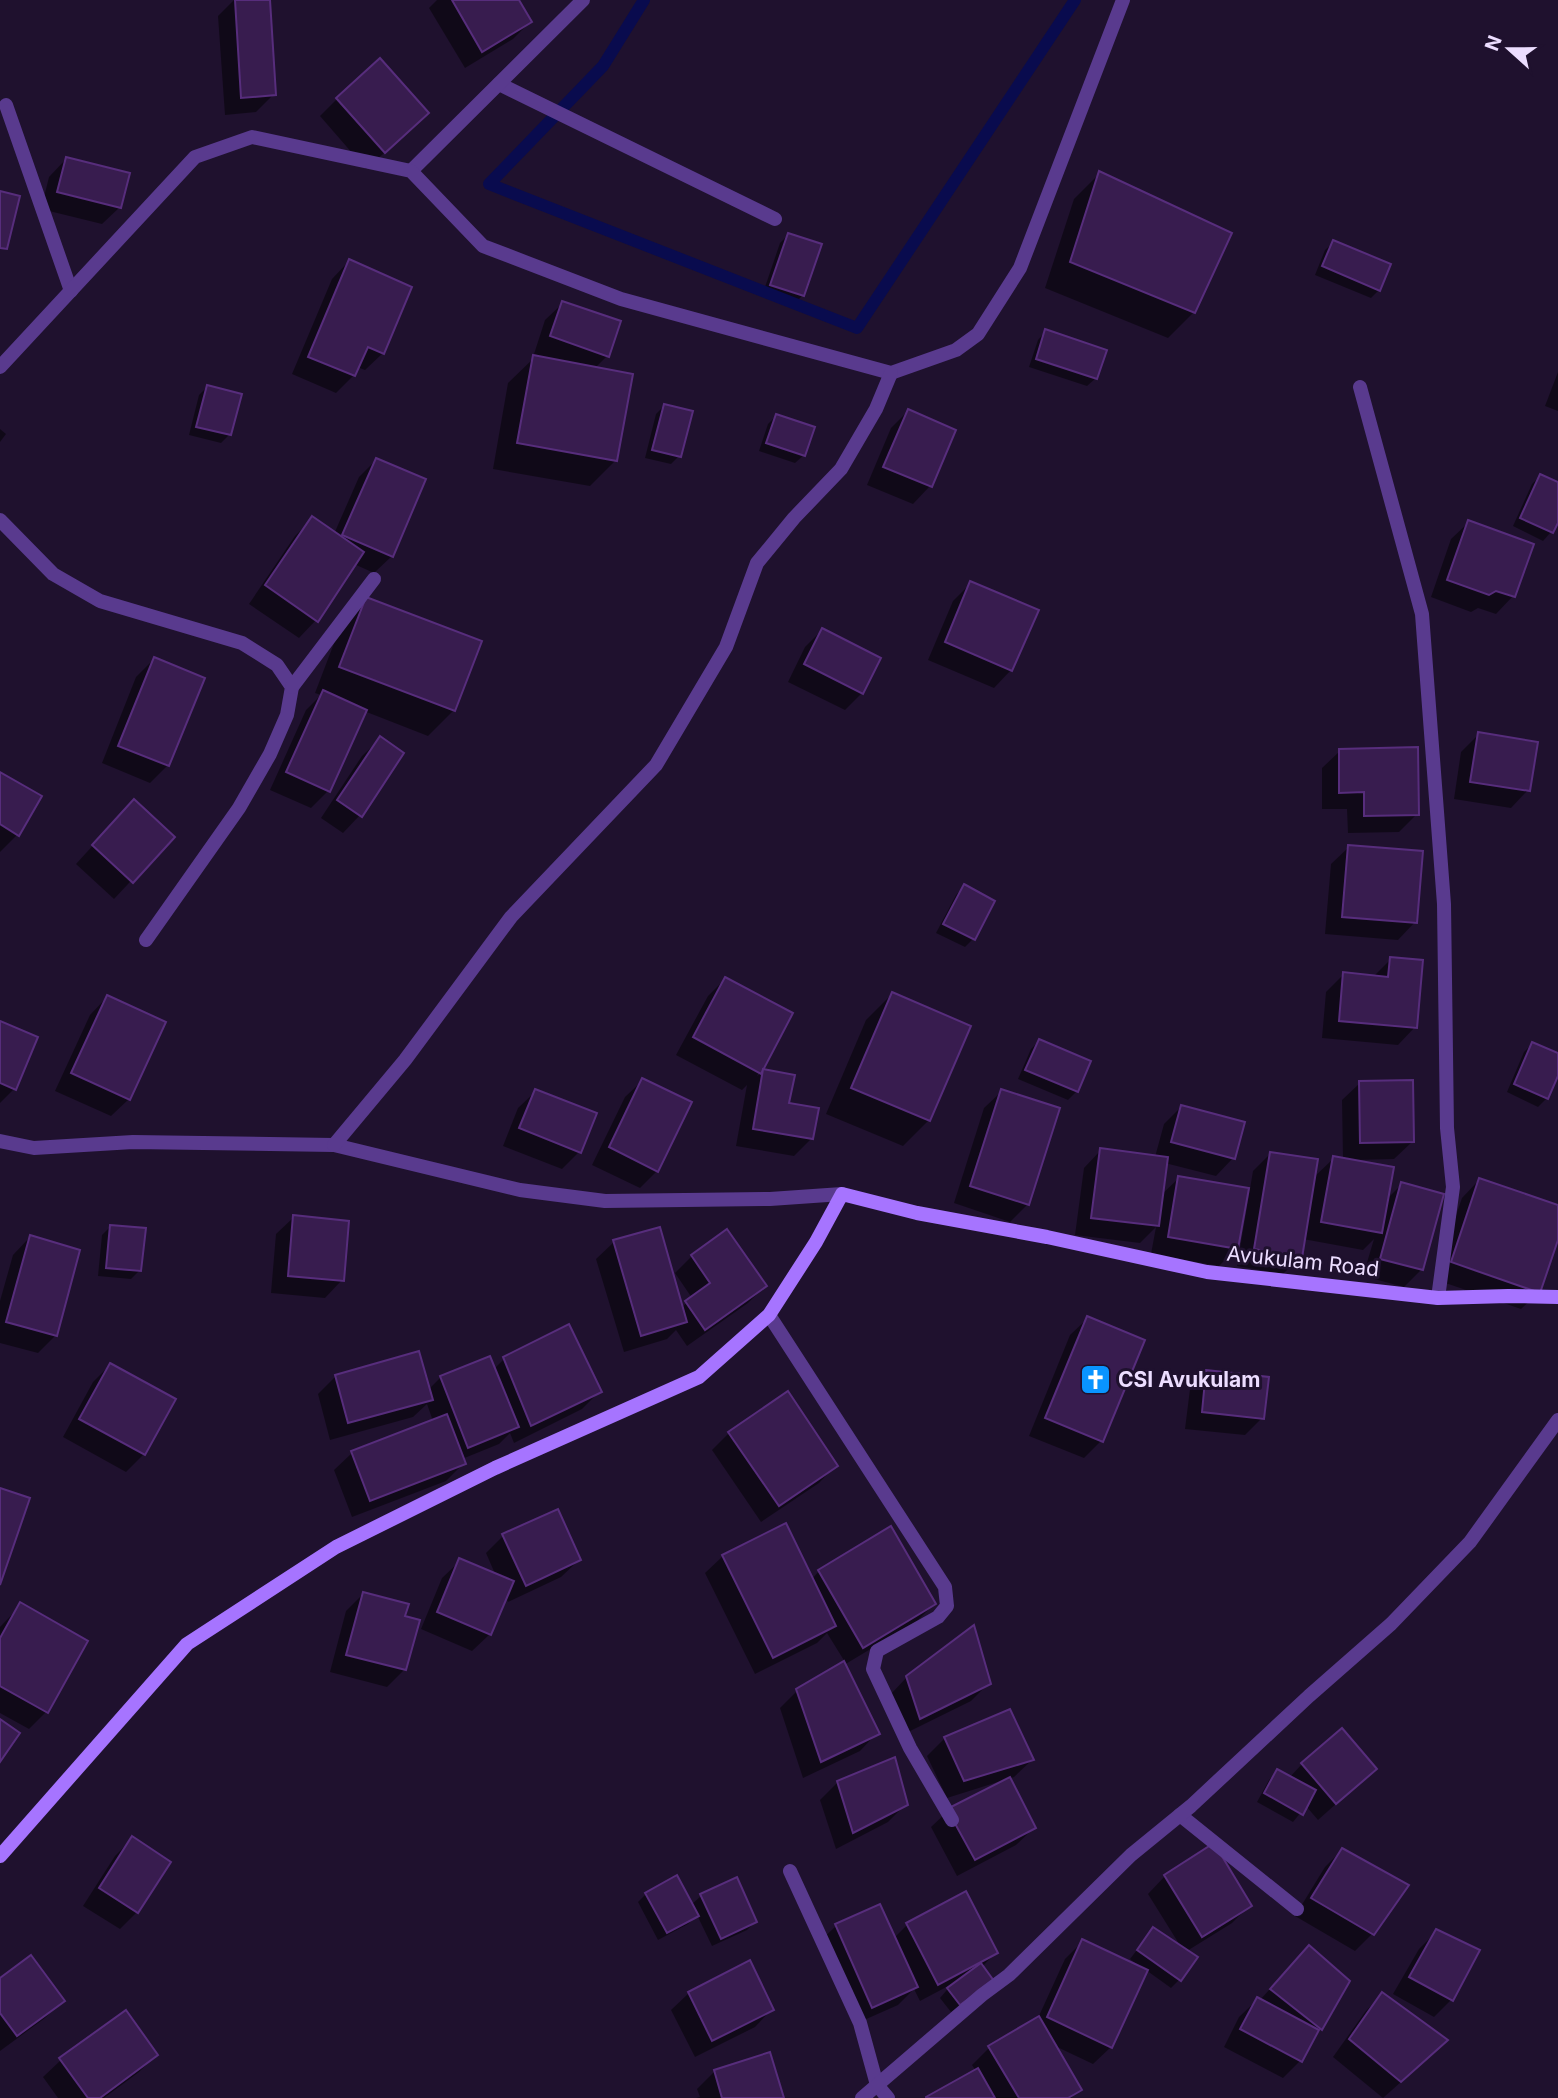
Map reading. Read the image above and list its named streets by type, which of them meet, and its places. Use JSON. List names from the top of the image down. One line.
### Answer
{"streets":{"main road":["Avukulam Road"]},"places":{"church":["CSI Avukulam"]},"north":"left"}
